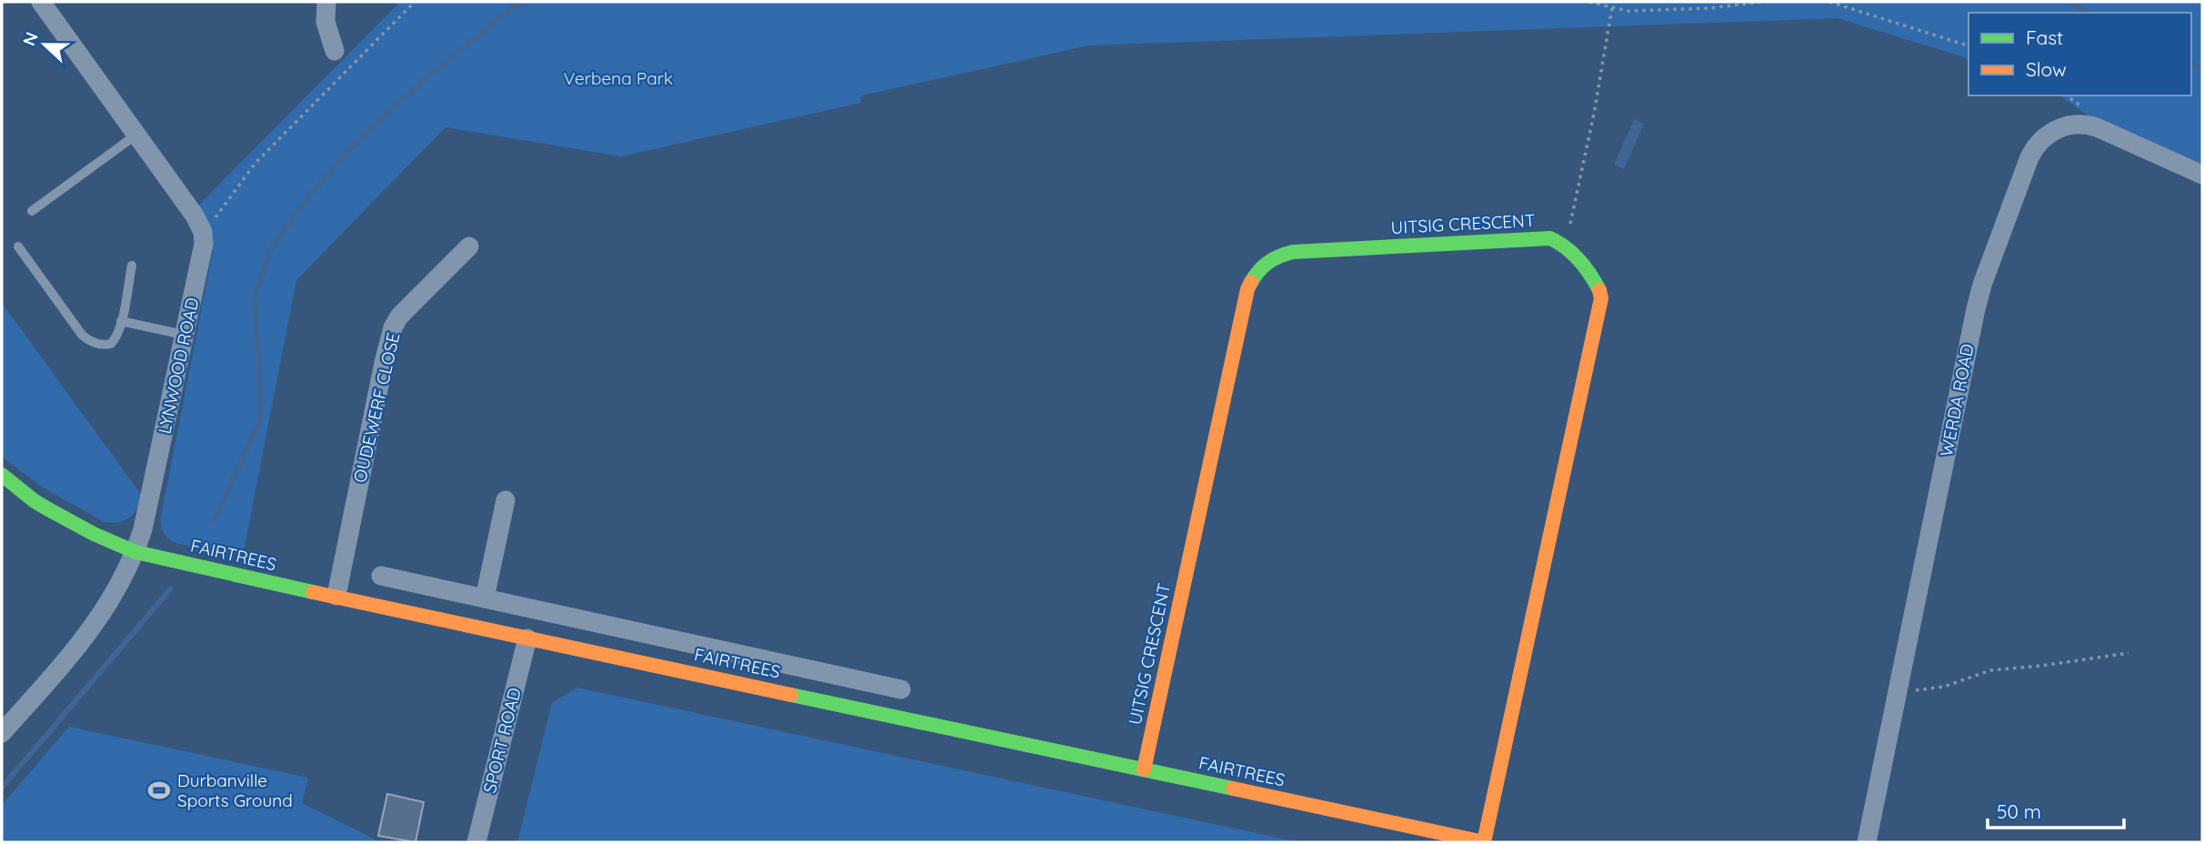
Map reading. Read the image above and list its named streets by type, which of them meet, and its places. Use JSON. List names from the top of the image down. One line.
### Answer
{"streets":{"main road":["UITSIG CRESCENT","FAIRTREES"],"street":["LYNWOOD ROAD","WERDA ROAD","OUDEWERF CLOSE","SPORT ROAD"]},"crossings":[["UITSIG CRESCENT","FAIRTREES"],["LYNWOOD ROAD","FAIRTREES"],["OUDEWERF CLOSE","FAIRTREES"],["FAIRTREES","SPORT ROAD"]],"parks":["Verbena Park"],"places":{"sports":["Durbanville Sports Ground"]},"legend":["Fast","Slow"],"scale_bar":"50 m","north":"left"}
